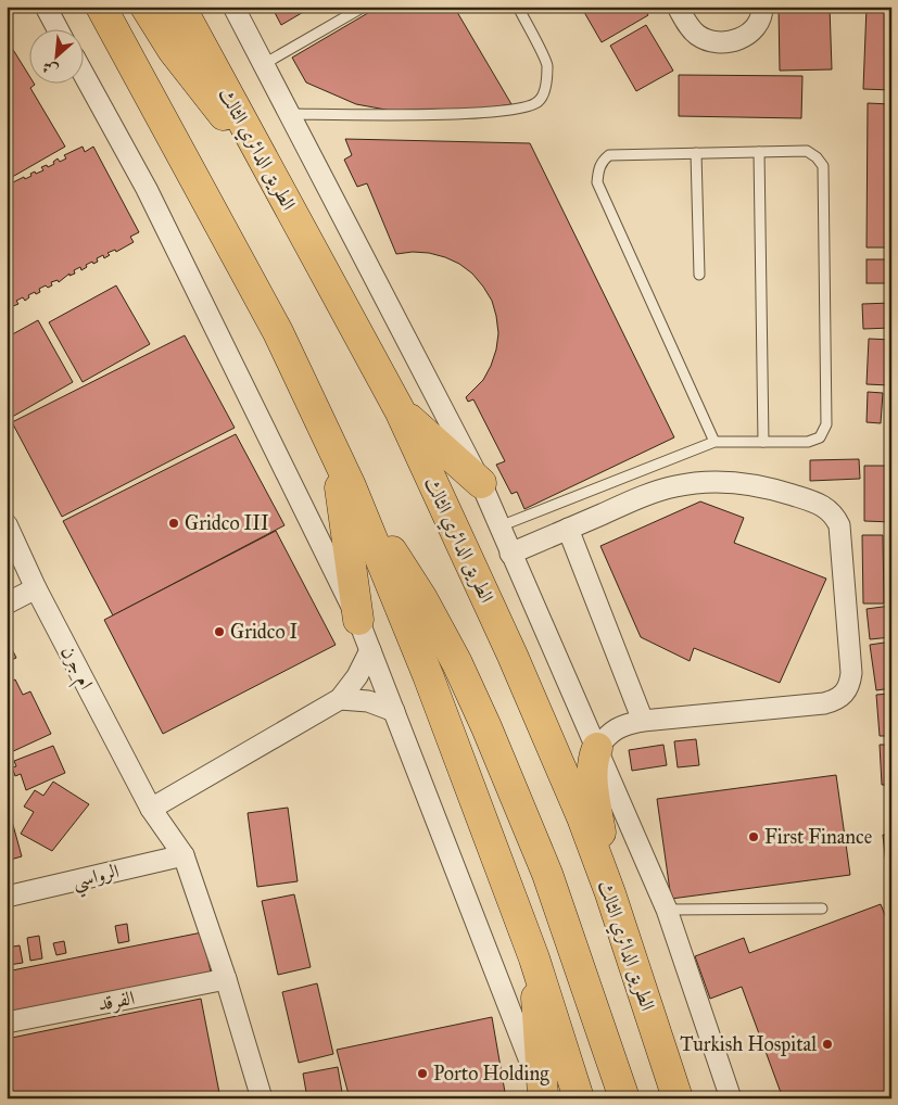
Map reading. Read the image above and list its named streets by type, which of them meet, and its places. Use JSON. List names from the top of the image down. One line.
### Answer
{"streets":{"highway":["الطريق الدائري الثالث"],"street":["ام جرن","الرواسي","الفرقد"]},"crossings":[["ام جرن","الرواسي"],["ام جرن","الفرقد"]],"places":["Gridco III","Gridco I","First Finance","Turkish Hospital","Porto Holding"],"north":"bottom left"}
